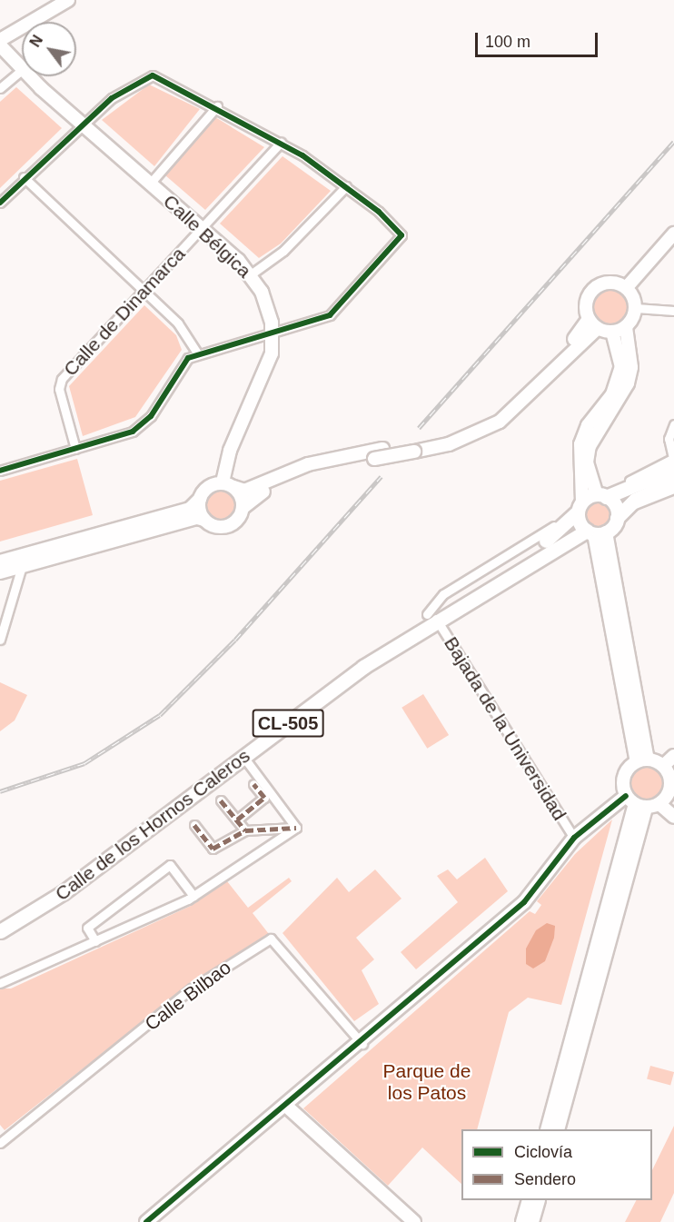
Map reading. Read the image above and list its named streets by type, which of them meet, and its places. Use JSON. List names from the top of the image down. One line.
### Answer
{"streets":{"main road":["Calle Bélgica","CL-505","Calle de los Hornos Caleros"],"street":["Calle de Dinamarca","Bajada de la Universidad","Calle Bilbao"]},"crossings":[["Calle Bélgica","Calle de Dinamarca"],["CL-505","Calle de los Hornos Caleros"],["Bajada de la Universidad","Calle de los Hornos Caleros"]],"parks":["Parque de los Patos"],"legend":["Ciclovía","Sendero"],"scale_bar":"100 m","north":"top left"}
